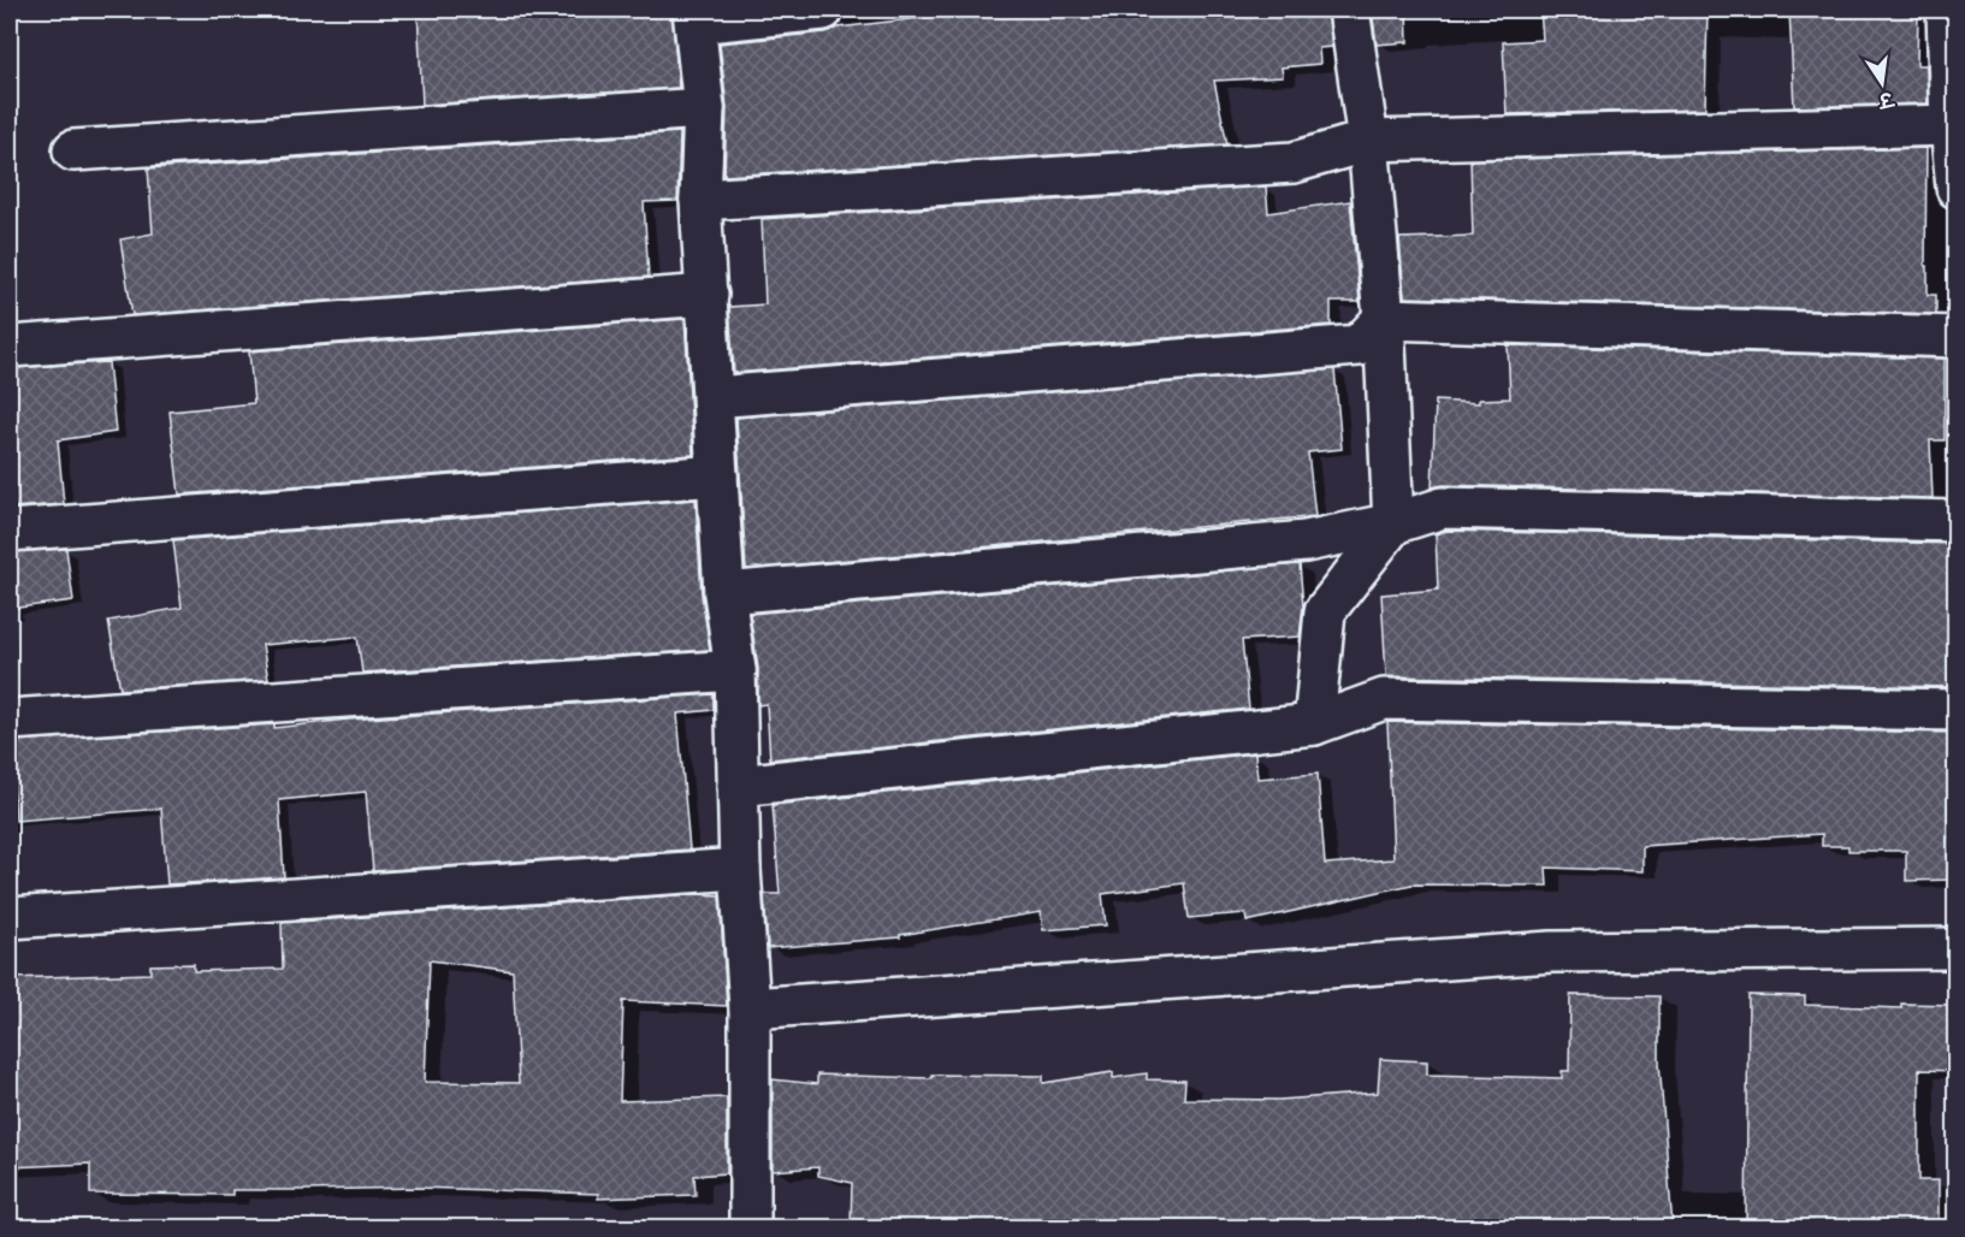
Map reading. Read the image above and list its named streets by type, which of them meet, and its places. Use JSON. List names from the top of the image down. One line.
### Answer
{"north":"bottom"}
